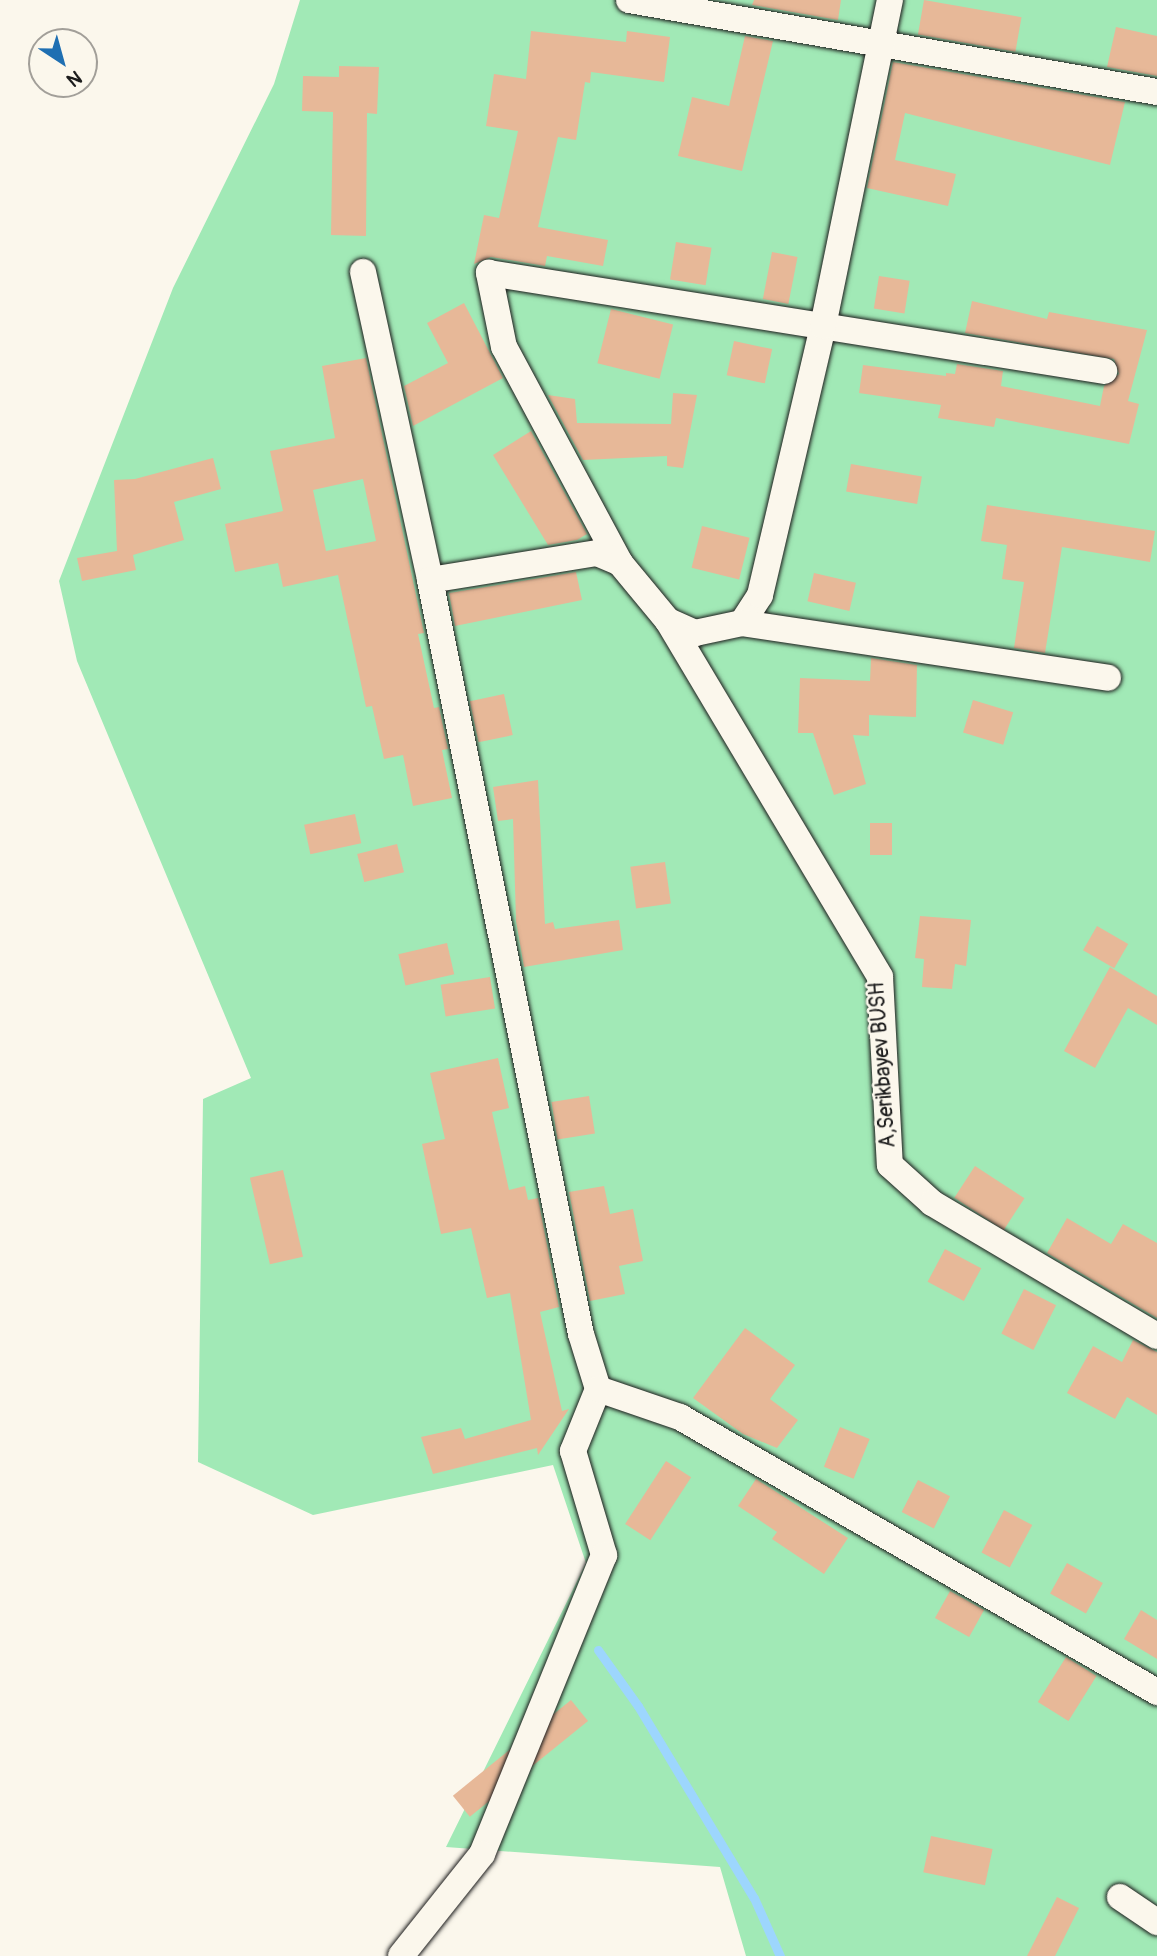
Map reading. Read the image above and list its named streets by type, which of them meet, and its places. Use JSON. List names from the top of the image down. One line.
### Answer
{"streets":{"street":["A,Serikbayev BUSH"]},"north":"bottom right"}
